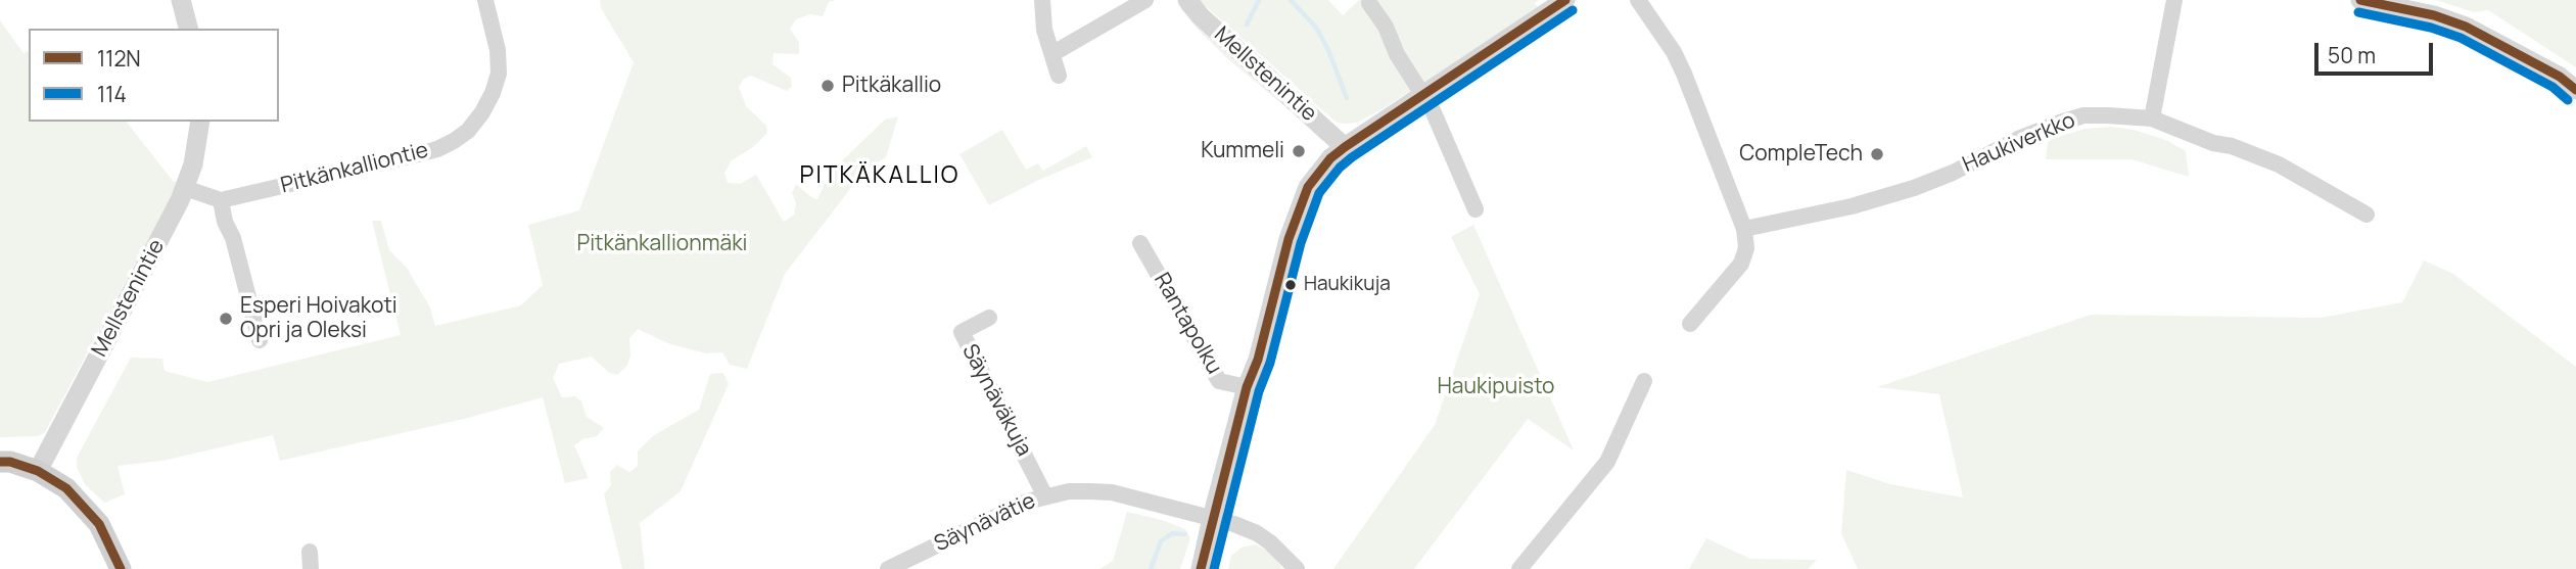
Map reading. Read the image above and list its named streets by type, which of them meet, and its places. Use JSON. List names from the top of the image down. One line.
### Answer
{"streets":{"street":["Mellstenintie","Haukiverkko","Pitkänkalliontie","Rantapolku","Säynäväkuja","Säynävätie"]},"crossings":[["Säynäväkuja","Säynävätie"]],"districts":["PITKÄKALLIO"],"parks":["Pitkänkallionmäki","Haukipuisto"],"places":["Pitkäkallio","Kummeli","CompleTech","Haukikuja","Esperi Hoivakoti Opri ja Oleksi"],"lines":["transit line 112N","transit line 114"],"legend":["112N","114"],"scale_bar":"50 m"}
